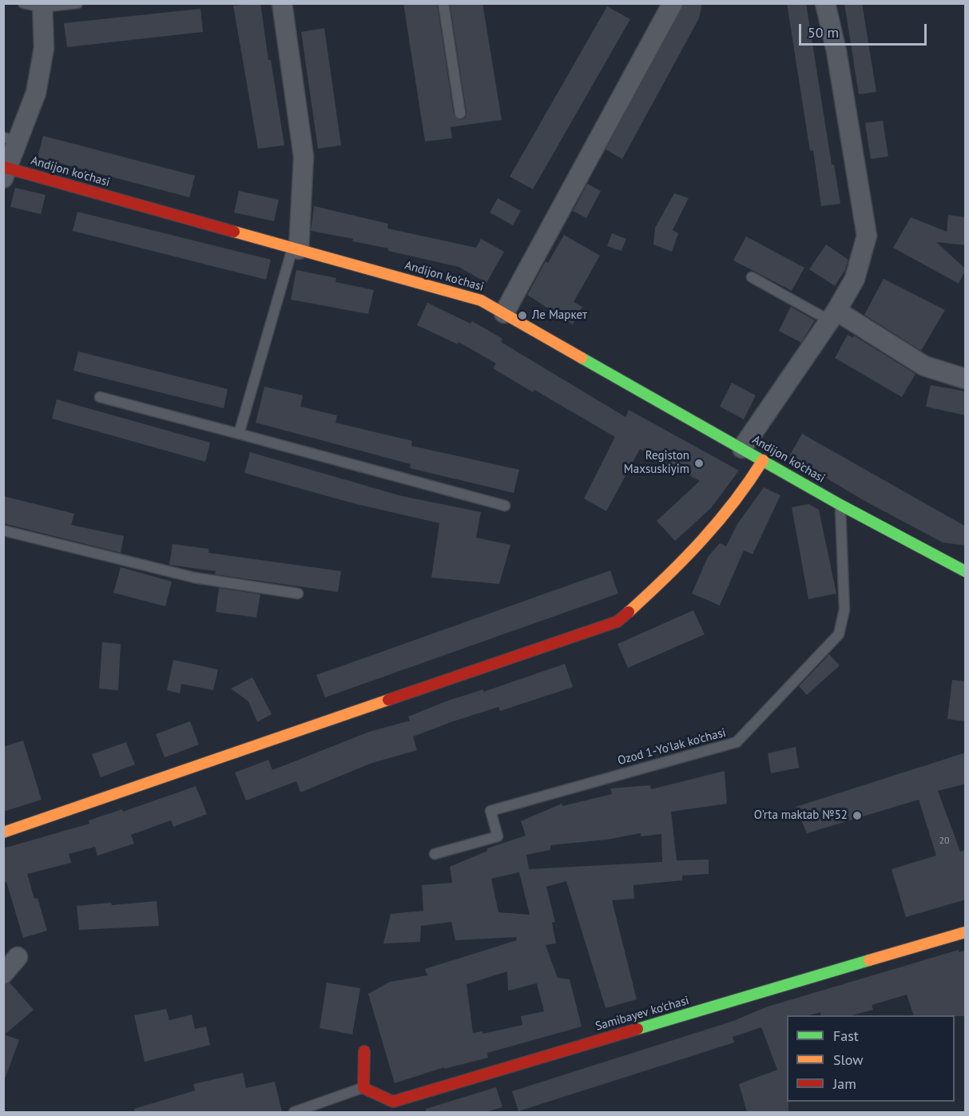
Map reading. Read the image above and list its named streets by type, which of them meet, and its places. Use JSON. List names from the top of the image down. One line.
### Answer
{"streets":{"street":["Andijon ko'chasi","Samibayev ko'chasi"],"lane":["Ozod 1-Yo'lak ko'chasi"]},"crossings":[["Andijon ko'chasi","Ozod 1-Yo'lak ko'chasi"]],"places":["Ле Маркет","Registon Maxsuskiyim","O'rta maktab №52"],"house_numbers":["20"],"legend":["Fast","Slow","Jam"],"scale_bar":"50 m"}
